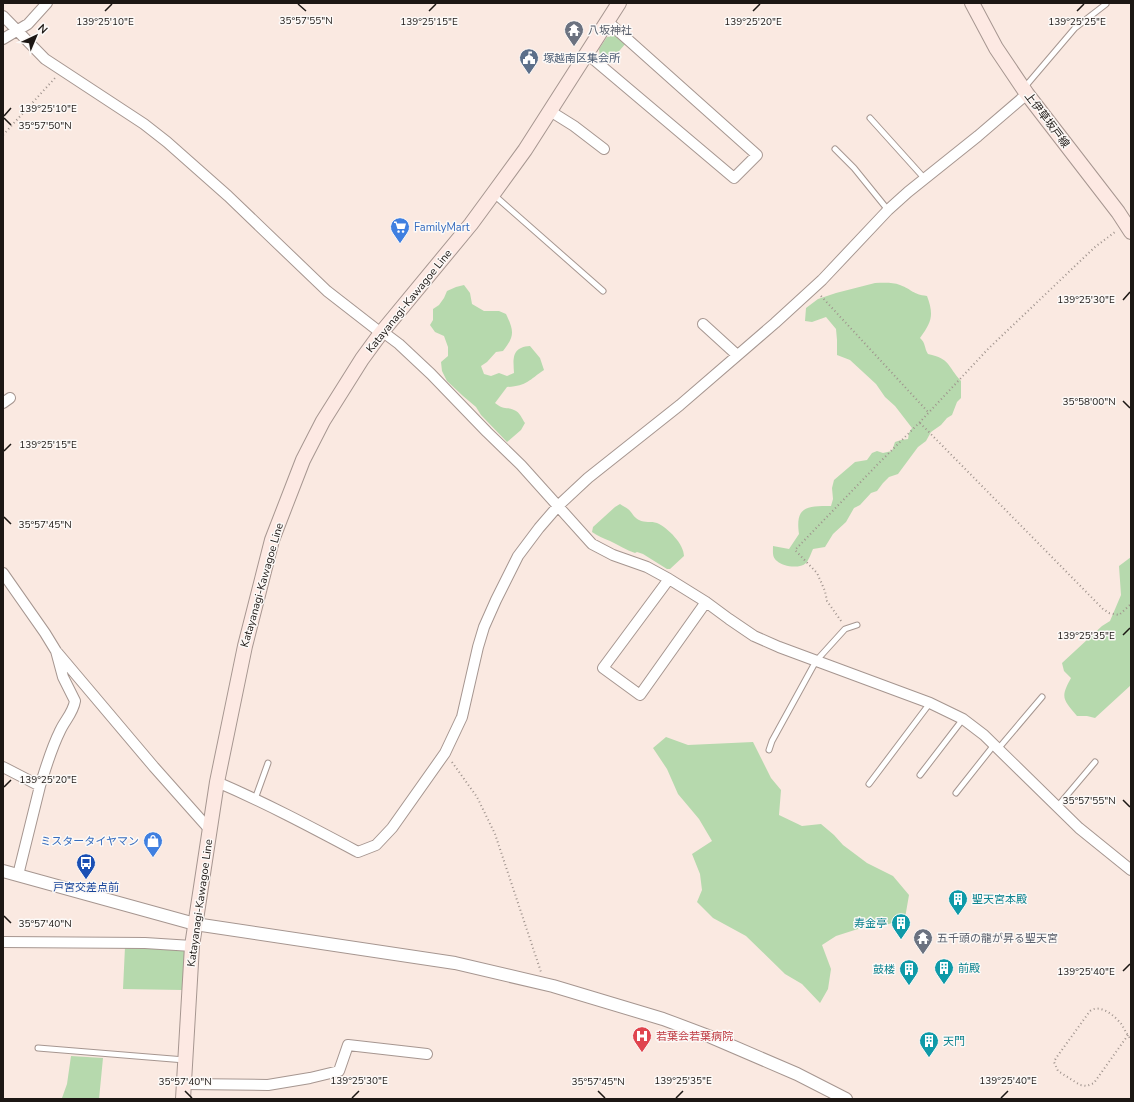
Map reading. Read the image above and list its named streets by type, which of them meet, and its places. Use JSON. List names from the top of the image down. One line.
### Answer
{"streets":{"main road":["上伊草坂戸線","Katayanagi-Kawagoe Line"]},"places":{"temple":["八坂神社","五千頭の龍が昇る聖天宮"],"public building":["塚越南区集会所"],"supermarket":["FamilyMart"],"shop":["ミスタータイヤマン"],"bus stop":["戸宮交差点前"],"building":["聖天宮本殿","寿金亭","前殿","鼓楼","天門"],"hospital":["若葉会若葉病院"]},"north":"top right","coordinates":["35°57'55\"N","139°25'10\"E","139°25'15\"E","139°25'20\"E","139°25'25\"E","35°57'50\"N","139°25'30\"E","35°58'00\"N","35°57'45\"N","139°25'35\"E","35°57'40\"N","139°25'40\"E"]}
